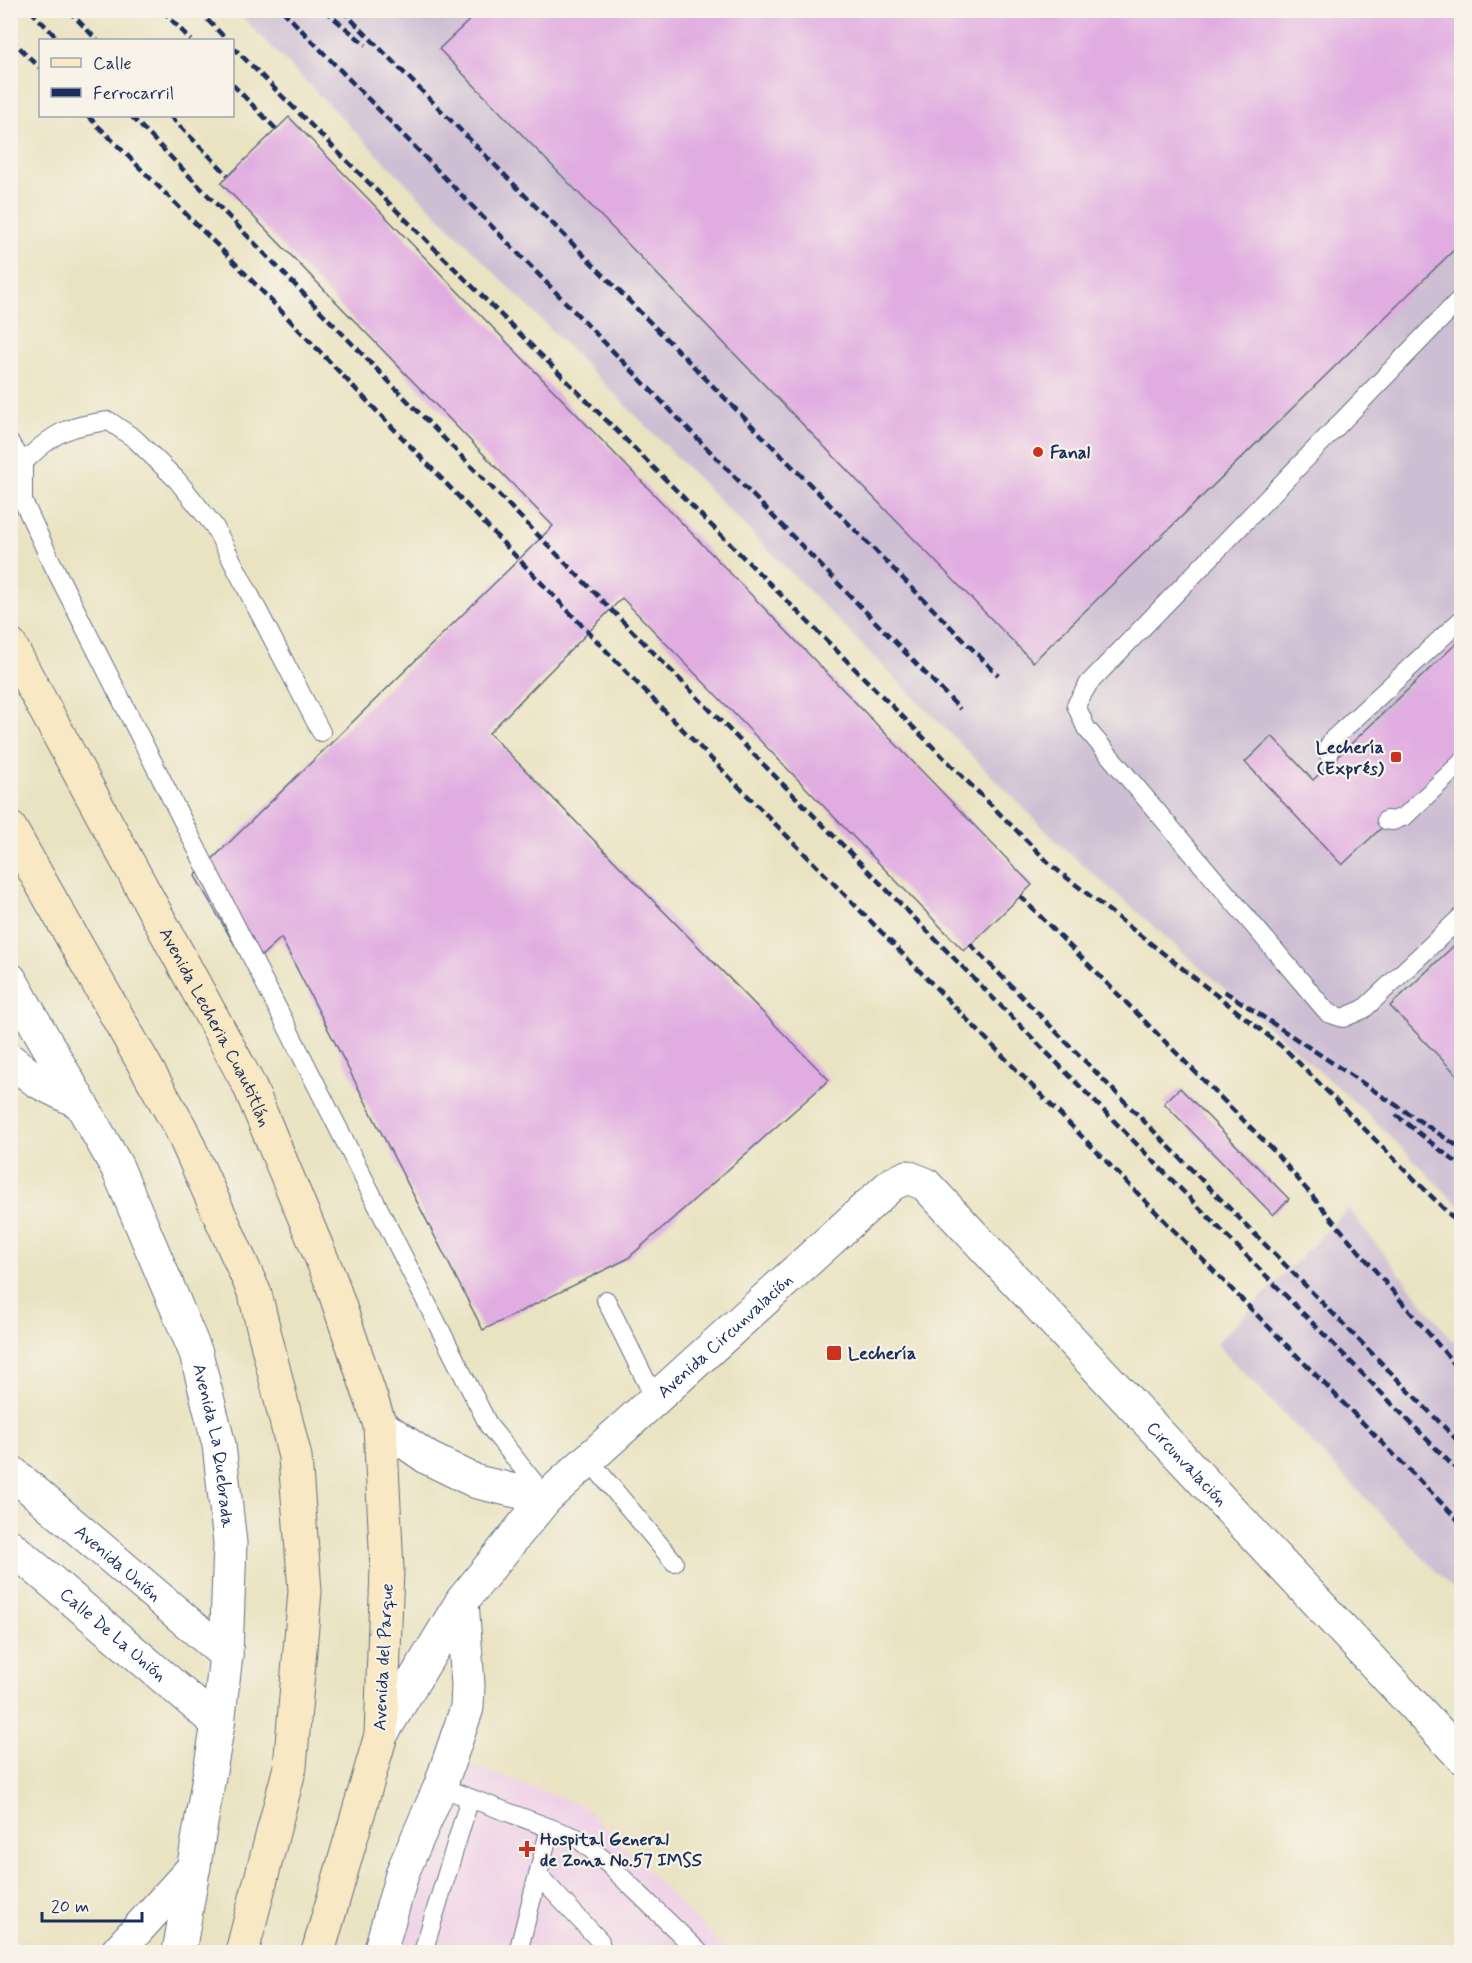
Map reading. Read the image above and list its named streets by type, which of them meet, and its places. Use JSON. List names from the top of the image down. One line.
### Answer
{"streets":{"main road":["Avenida Lecheria Cuautitlán","Avenida del Parque"],"street":["Avenida Circunvalación","Avenida La Quebrada","Circunvalación","Avenida Unión","Calle De La Unión"]},"crossings":[["Avenida Lecheria Cuautitlán","Avenida del Parque"],["Avenida Circunvalación","Circunvalación"],["Avenida Circunvalación","Avenida del Parque"],["Avenida La Quebrada","Avenida Unión"],["Avenida La Quebrada","Calle De La Unión"]],"places":{"other":["Fanal"],"transit":["Lechería (Exprés)","Lechería"],"health":["Hospital General de Zona No.57 IMSS"]},"legend":["Calle","Ferrocarril"],"scale_bar":"20 m"}
